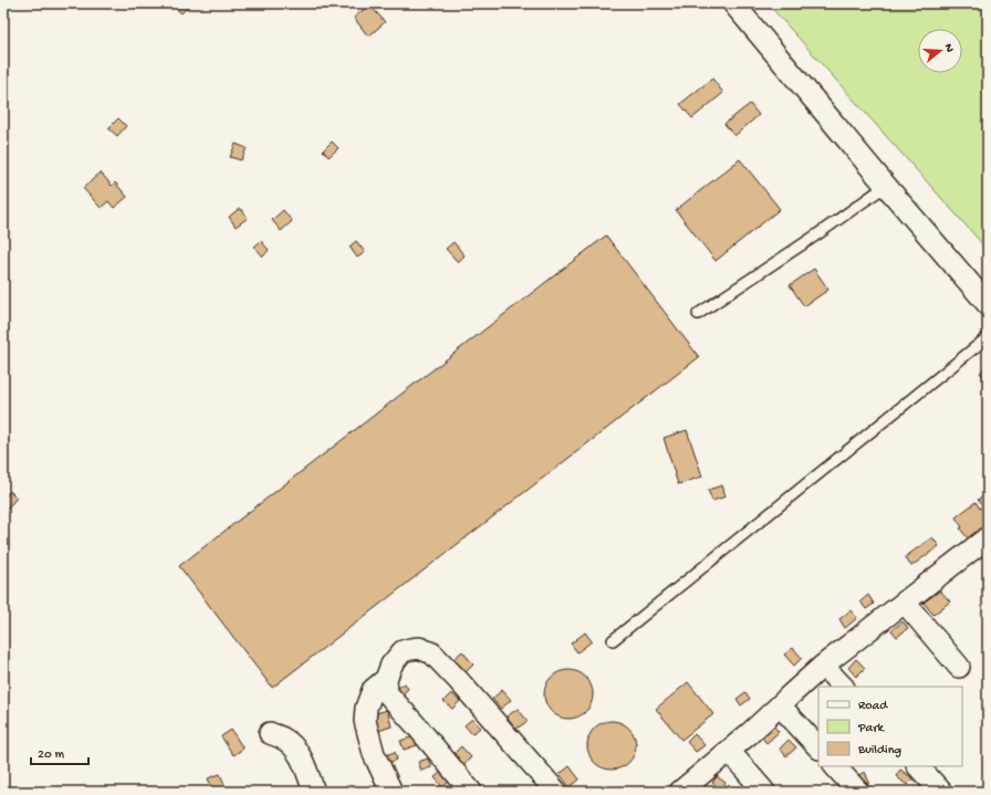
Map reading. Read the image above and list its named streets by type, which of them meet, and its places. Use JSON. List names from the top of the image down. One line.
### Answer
{"legend":["Road","Park","Building"],"scale_bar":"20 m","north":"right"}
